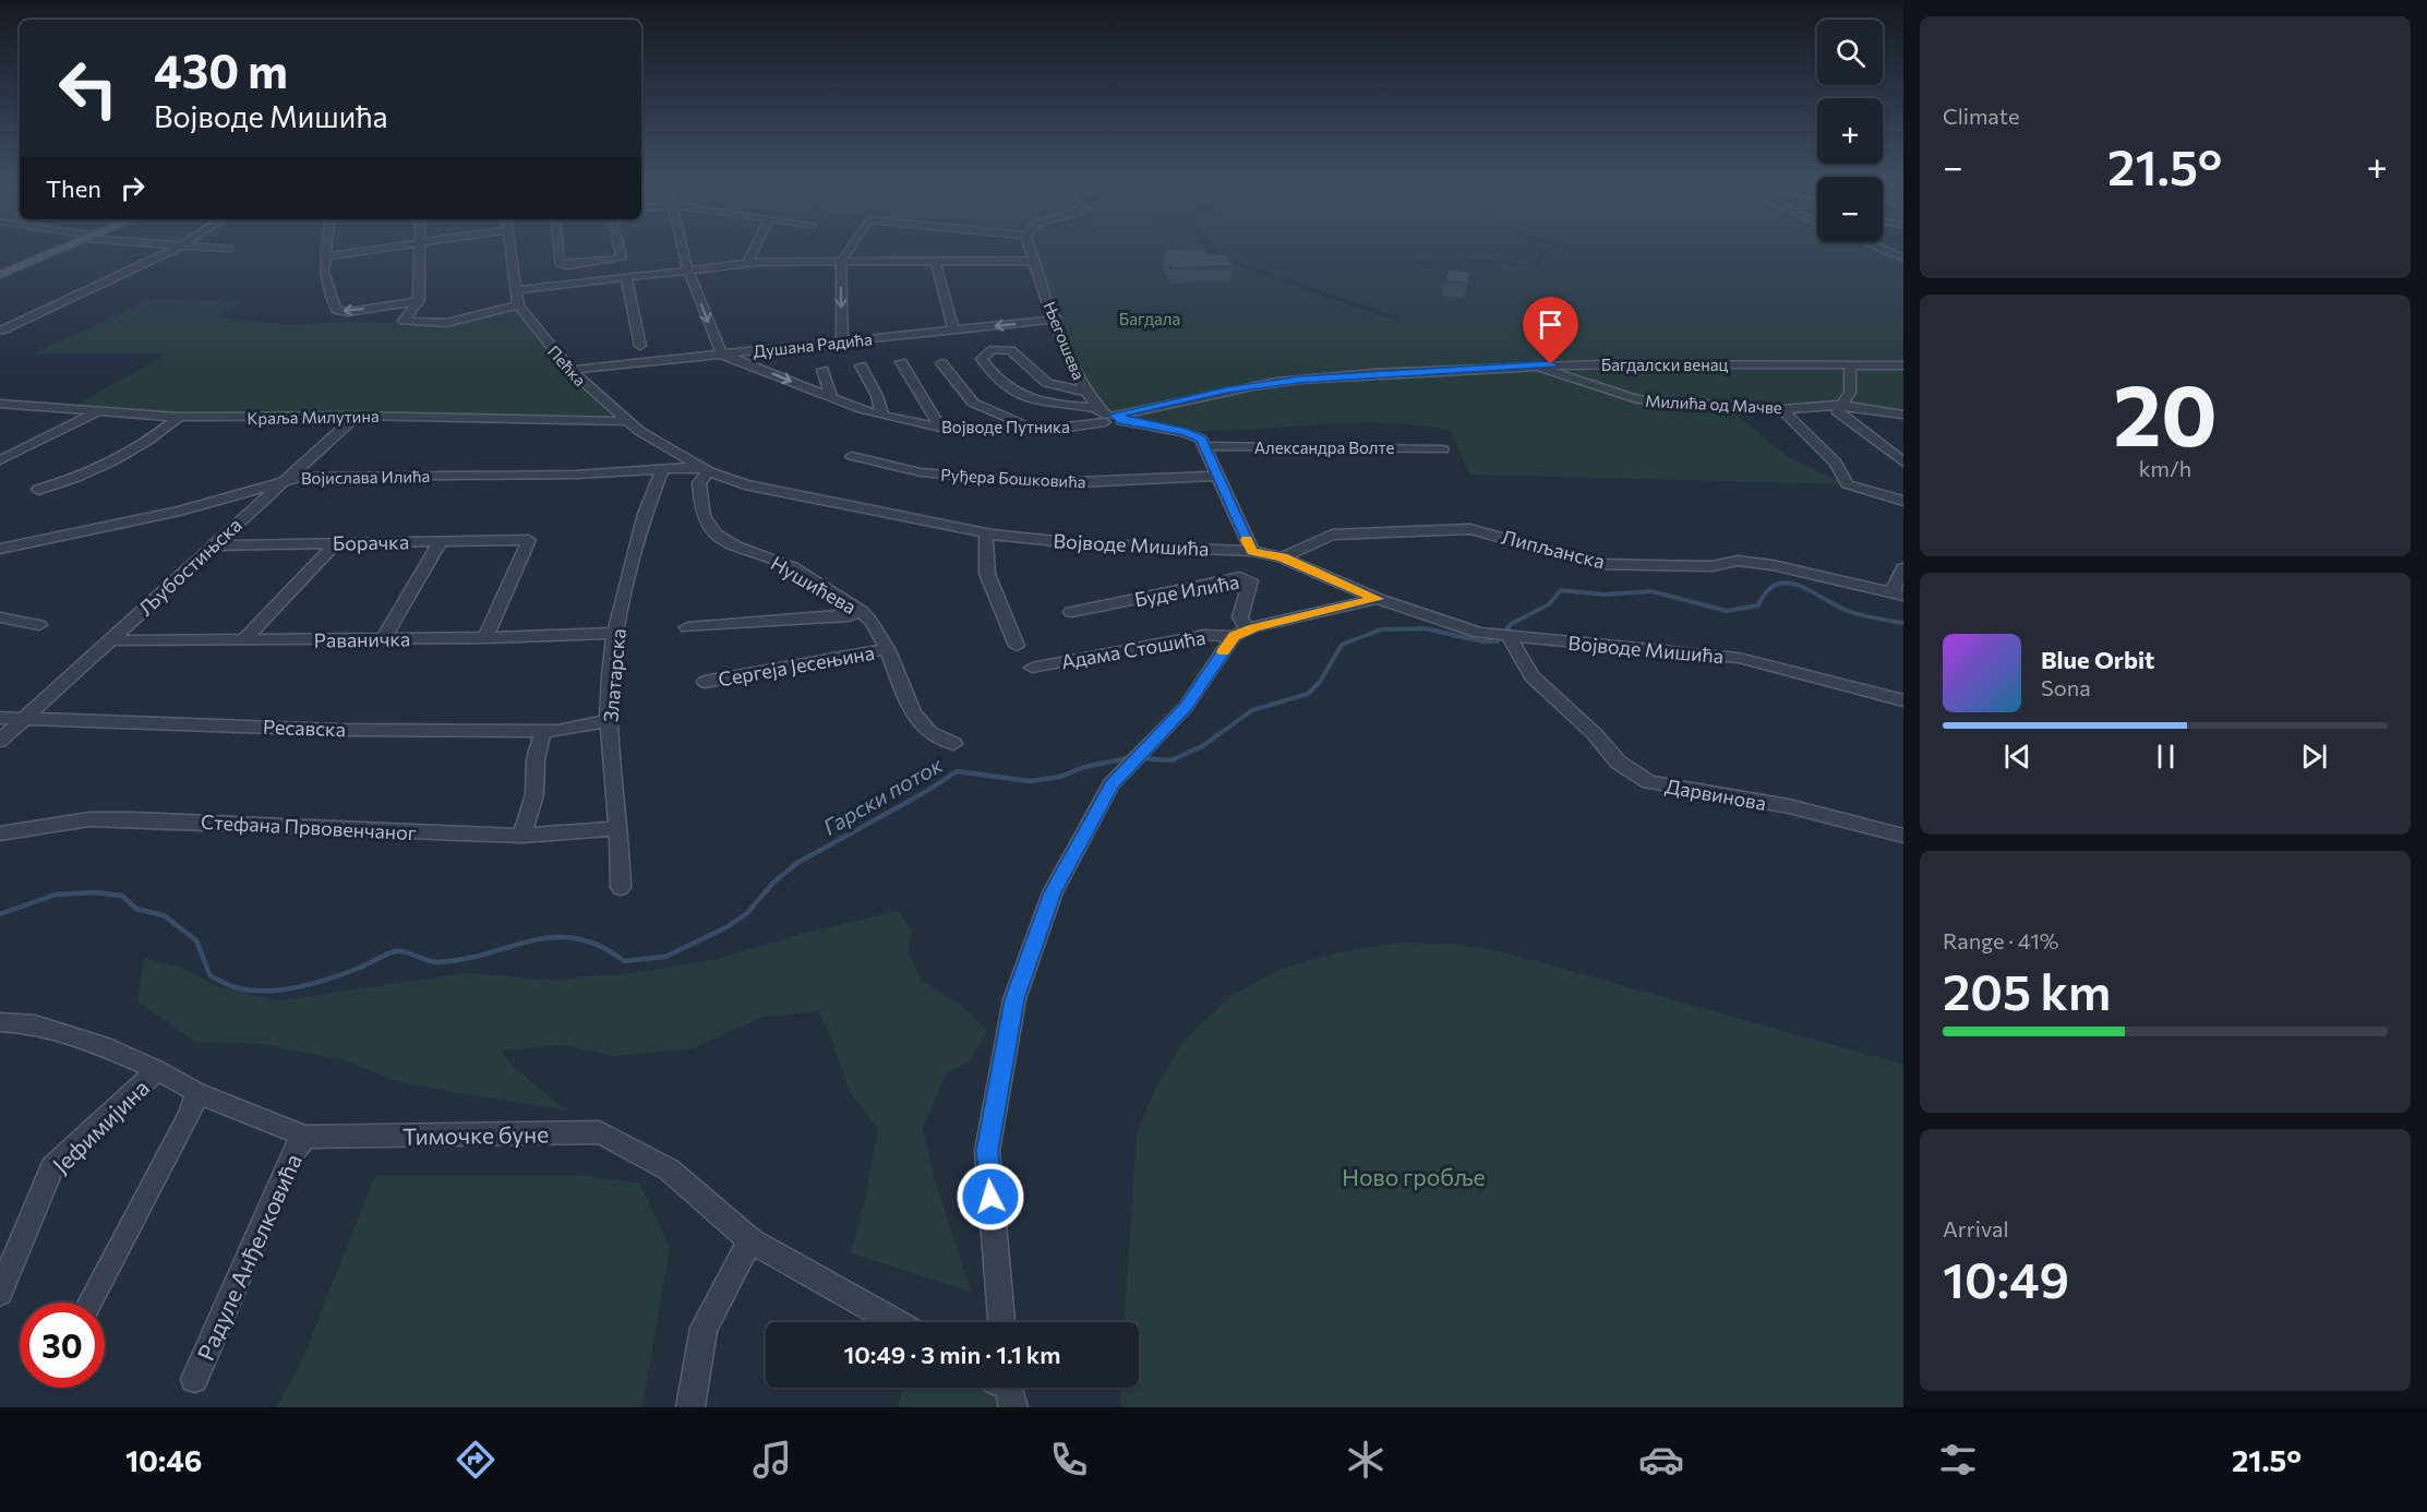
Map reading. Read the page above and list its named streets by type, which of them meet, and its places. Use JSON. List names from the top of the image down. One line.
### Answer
{"streets":{"street":["Његошева","Душана Радића","Багдалски венац","Пећка","Милића од Мачве","Краља Милутина","Војводе Путника","Александра Волте","Војислава Илића","Руђера Бошковића","Борачка","Војводе Мишића","Липљанска","Љубостињска","Нушићева","Буде Илића","Раваничка","Адама Стошића","Сергеја Јесењина","Златарска","Ресавска","Дарвинова","Стефана Првовенчаног","Јефимијина","Тимочке буне","Радуле Анђелковића"]},"crossings":[["Његошева","Душана Радића"],["Његошева","Багдалски венац"],["Његошева","Војводе Путника"],["Душана Радића","Пећка"],["Душана Радића","Војводе Путника"],["Багдалски венац","Милића од Мачве"],["Багдалски венац","Војводе Путника"],["Пећка","Краља Милутина"],["Пећка","Војислава Илића"],["Пећка","Војводе Мишића"],["Пећка","Нушићева"],["Краља Милутина","Љубостињска"],["Војислава Илића","Војводе Мишића"],["Војислава Илића","Љубостињска"],["Војислава Илића","Нушићева"],["Војислава Илића","Златарска"],["Борачка","Љубостињска"],["Борачка","Раваничка"],["Војводе Мишића","Липљанска"],["Војводе Мишића","Нушићева"],["Војводе Мишића","Адама Стошића"],["Војводе Мишића","Дарвинова"],["Љубостињска","Раваничка"],["Љубостињска","Ресавска"],["Нушићева","Сергеја Јесењина"],["Буде Илића","Адама Стошића"],["Раваничка","Златарска"],["Златарска","Ресавска"],["Златарска","Стефана Првовенчаног"],["Јефимијина","Тимочке буне"],["Тимочке буне","Радуле Анђелковића"]],"water":["Гарски поток"],"parks":["Багдала","Ново гробље"],"page":{"tile":["Climate",["20","km/h"],["Range · 41%","205 km"],["Arrival","10:49"]],"map_buttons":["+","−"],"turn":["430 m","Војводе Мишића"],"heat":["−","21.5°","+"],"then":"Then","song":["Blue Orbit","Sona"],"limit":"30","trip":"10:49 · 3 min · 1.1 km","tabs":["10:46","21.5°"]}}
